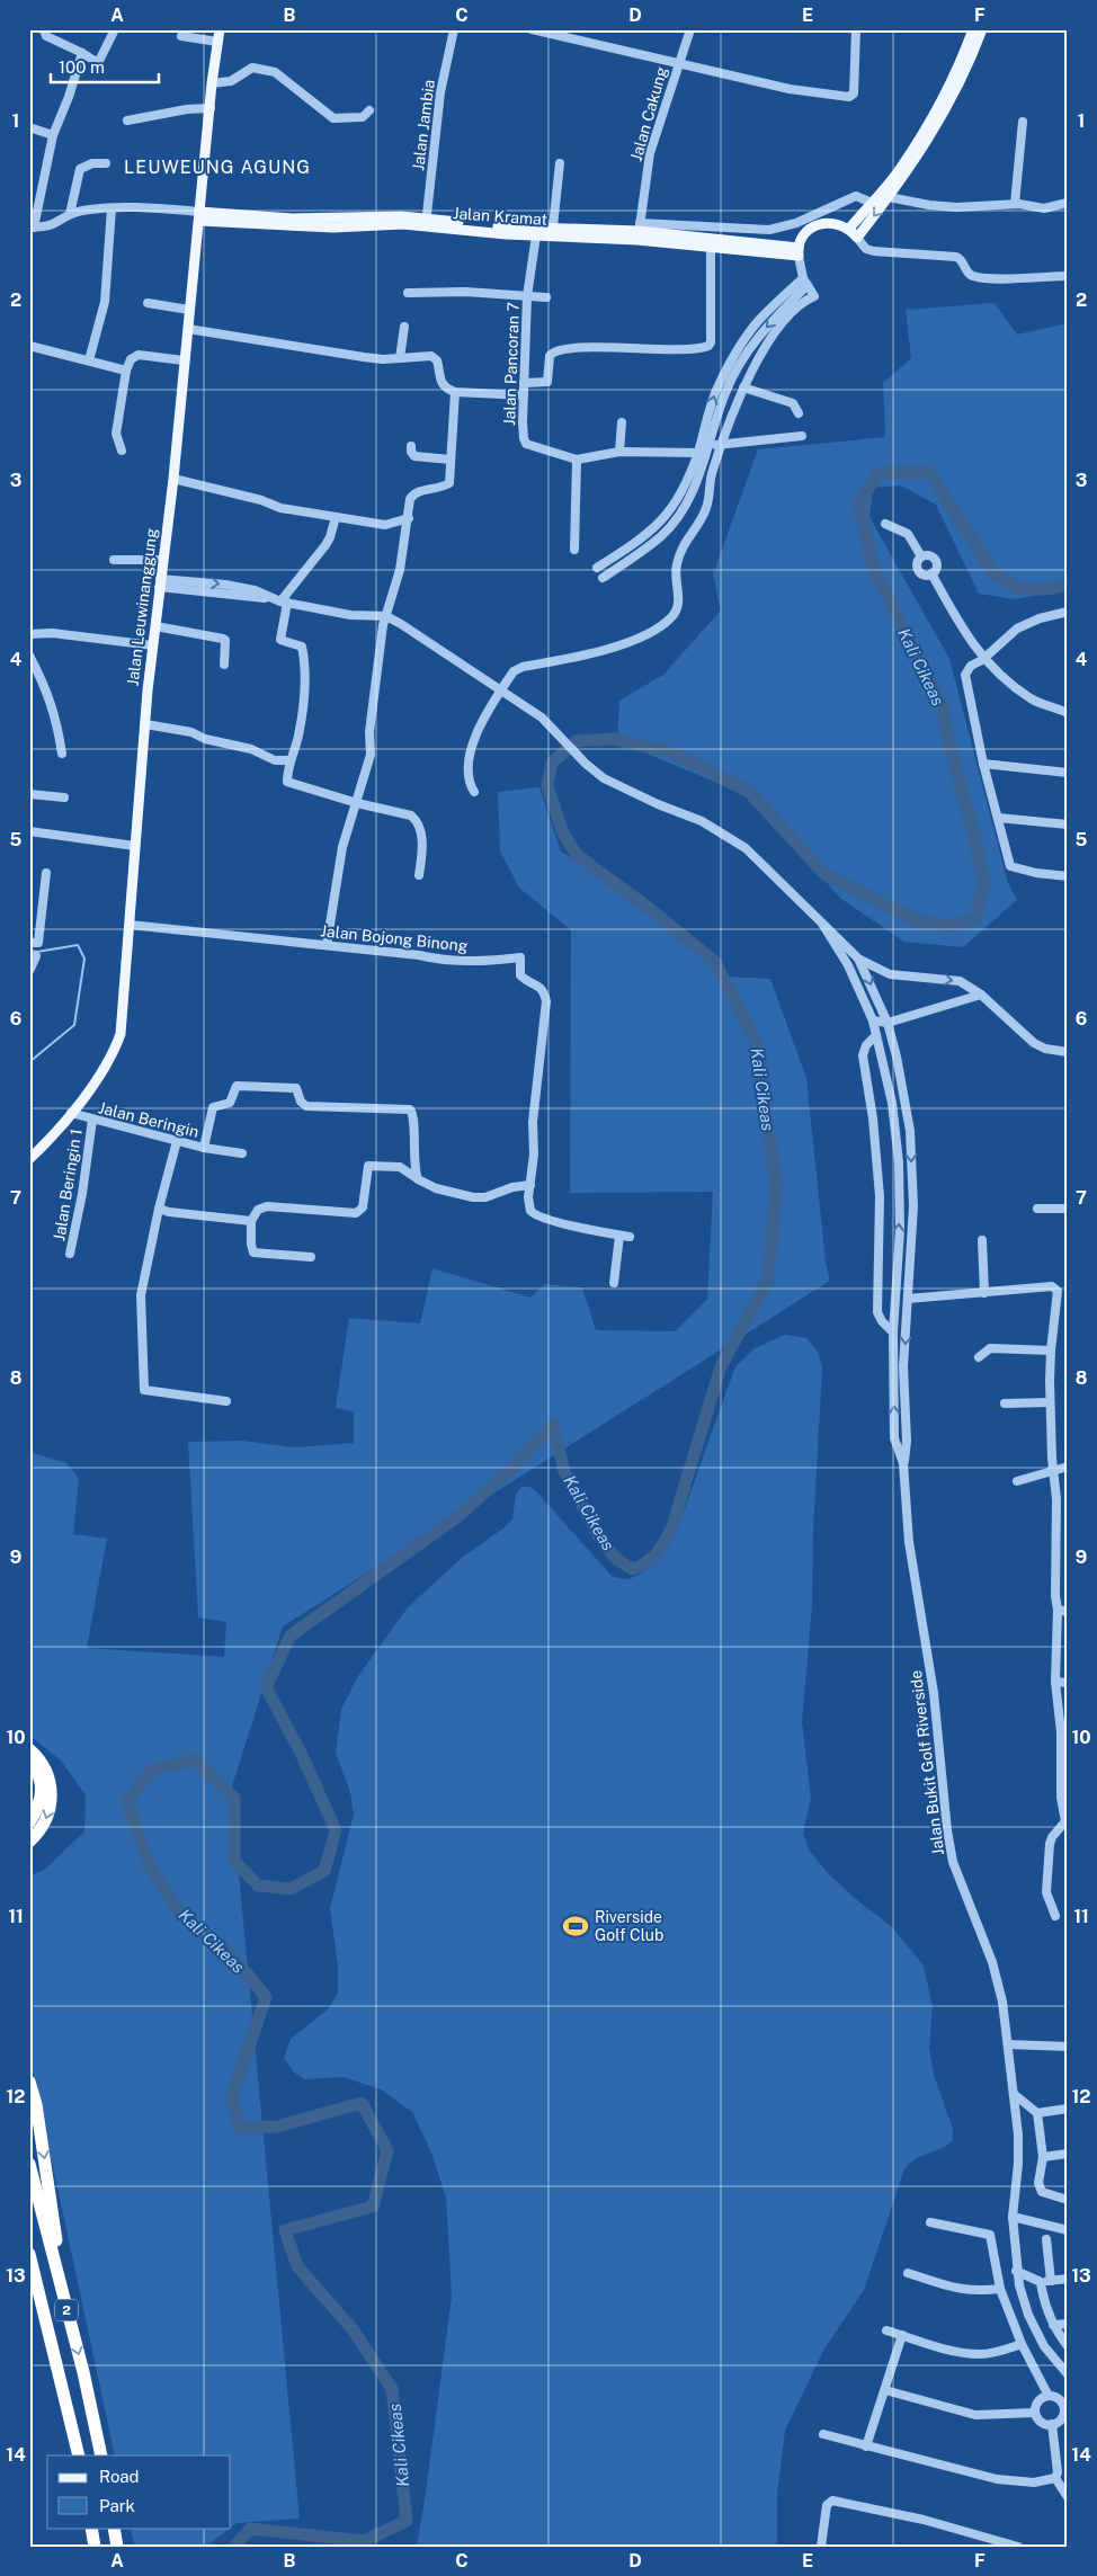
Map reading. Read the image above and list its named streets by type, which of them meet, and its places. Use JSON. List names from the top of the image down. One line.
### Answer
{"streets":{"highway":["2"],"main road":["Jalan Kramat","Jalan Leuwinanggung"],"street":["Jalan Cakung","Jalan Jambia","Jalan Pancoran 7","Jalan Bojong Binong","Jalan Beringin","Jalan Beringin 1","Jalan Bukit Golf Riverside"]},"crossings":[["Jalan Cakung","Jalan Kramat"],["Jalan Jambia","Jalan Kramat"],["Jalan Kramat","Jalan Pancoran 7"],["Jalan Kramat","Jalan Leuwinanggung"],["Jalan Leuwinanggung","Jalan Bojong Binong"],["Jalan Leuwinanggung","Jalan Beringin"],["Jalan Beringin","Jalan Beringin 1"]],"districts":["LEUWEUNG AGUNG"],"water":["Kali Cikeas"],"places":{"sports":["Riverside Golf Club"]},"legend":["Road","Park"],"scale_bar":"100 m","grid":{"columns":["A","B","C","D","E","F"],"rows":["1","2","3","4","5","6","7","8","9","10","11","12","13","14"]}}
